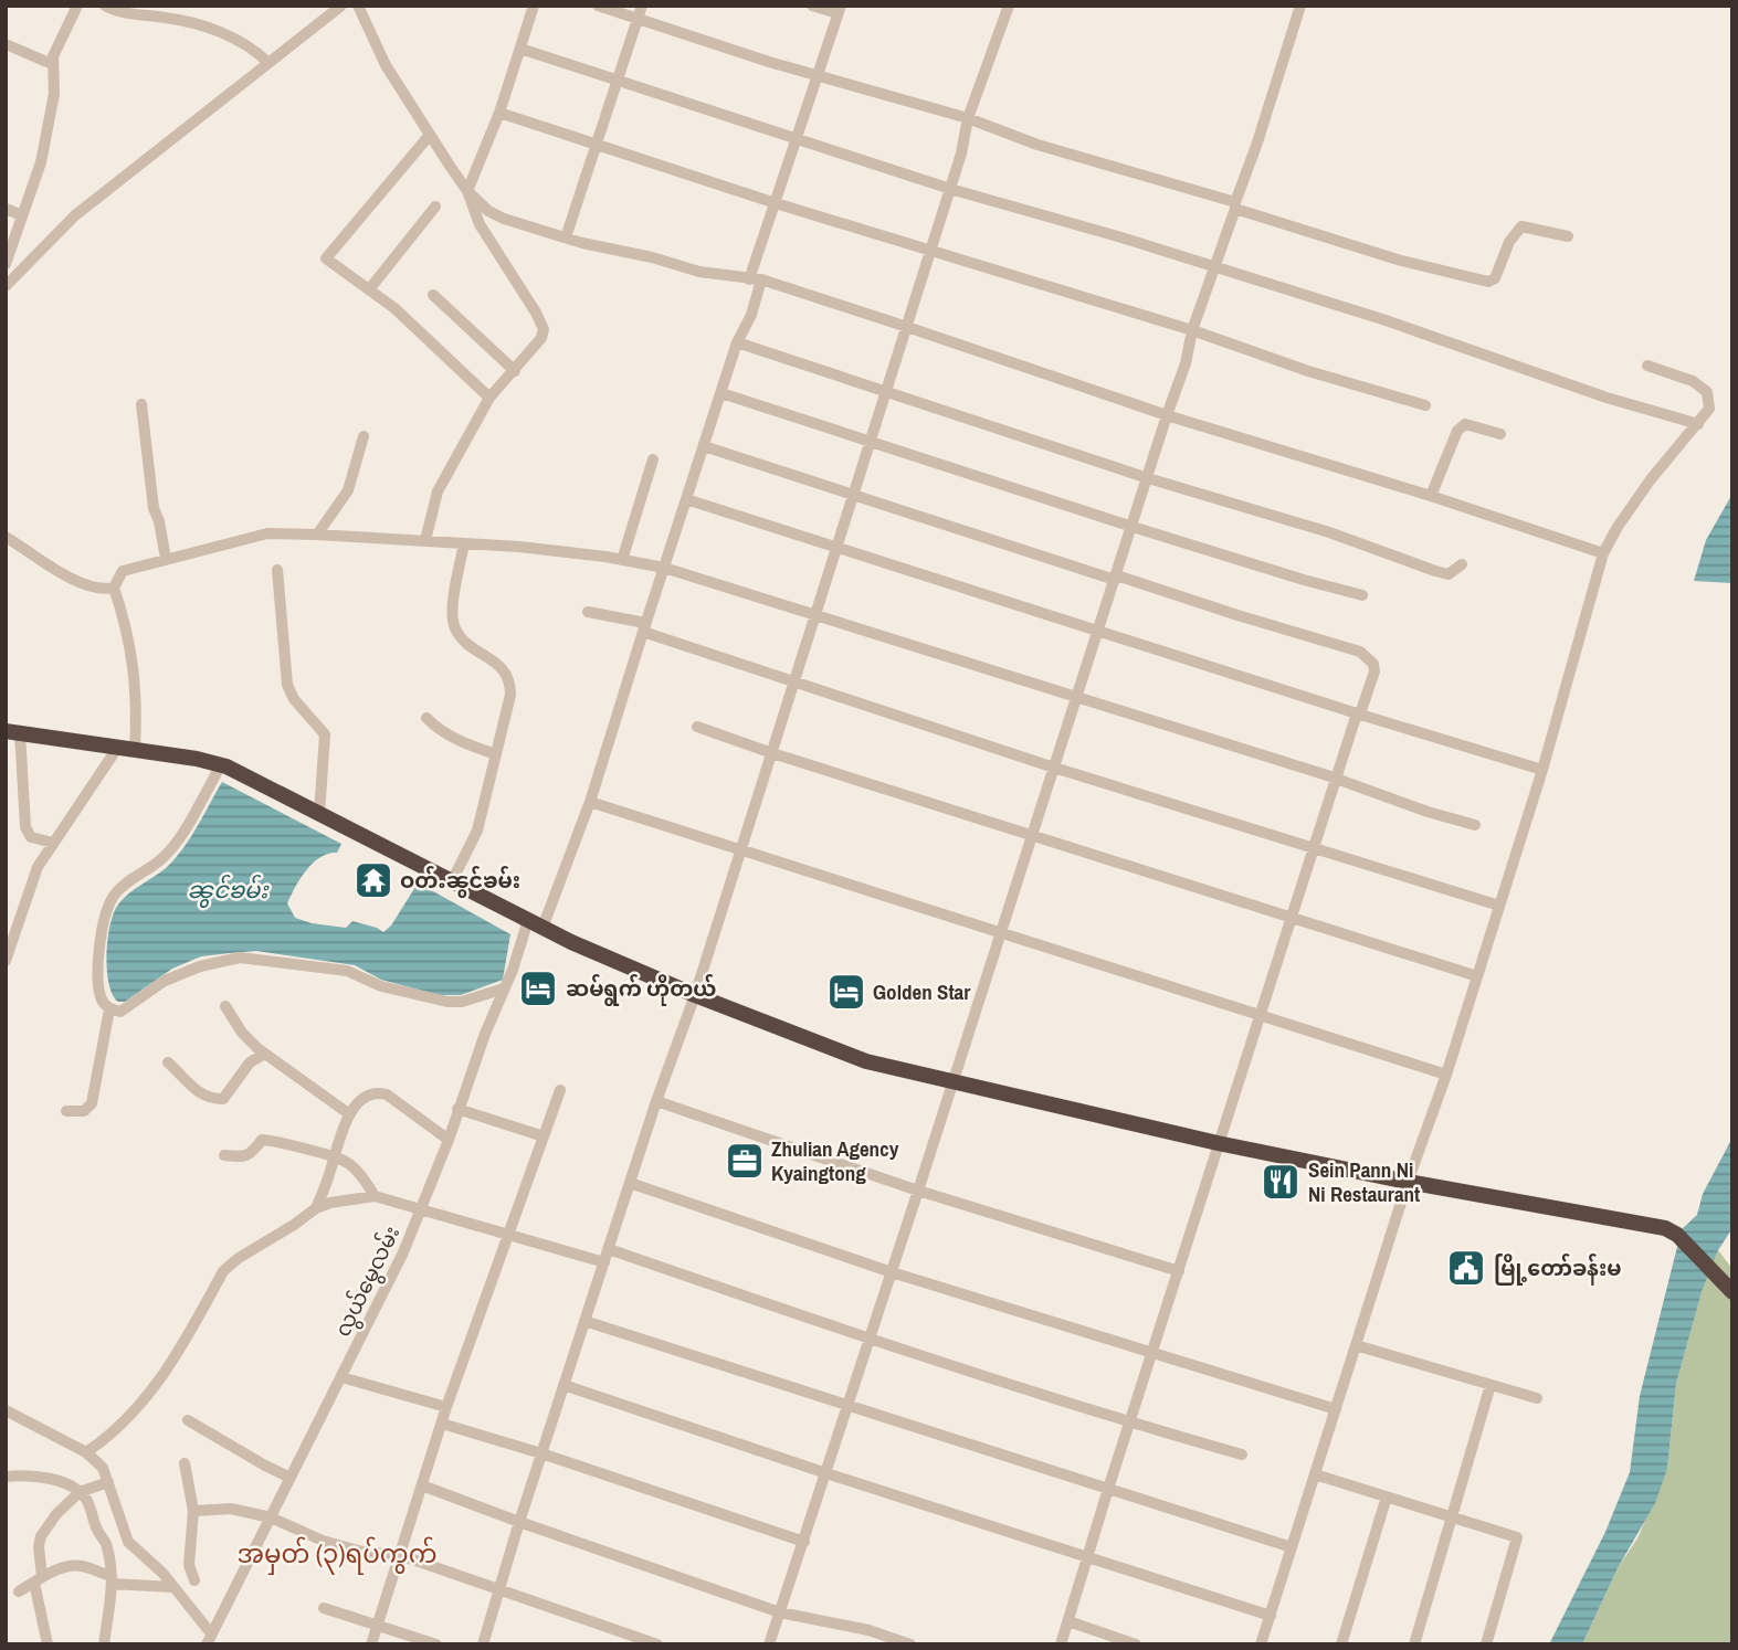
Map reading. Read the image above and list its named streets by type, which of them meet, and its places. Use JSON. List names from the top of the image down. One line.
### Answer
{"streets":{"street":["လွယ်မွေလမ်း"]},"districts":["အမှတ် (၃)ရပ်ကွက်"],"water":["ၼွင်ၶမ်း"],"places":{"temple":["ဝတ်ႉၼွင်ၶမ်း"],"hotel":["ဆမ်ရွက် ဟိုတယ်","Golden Star"],"office":["Zhulian Agency Kyaingtong"],"restaurant":["Sein Pann Ni Ni Restaurant"],"public building":["မြို့တော်ခန်းမ"]}}
